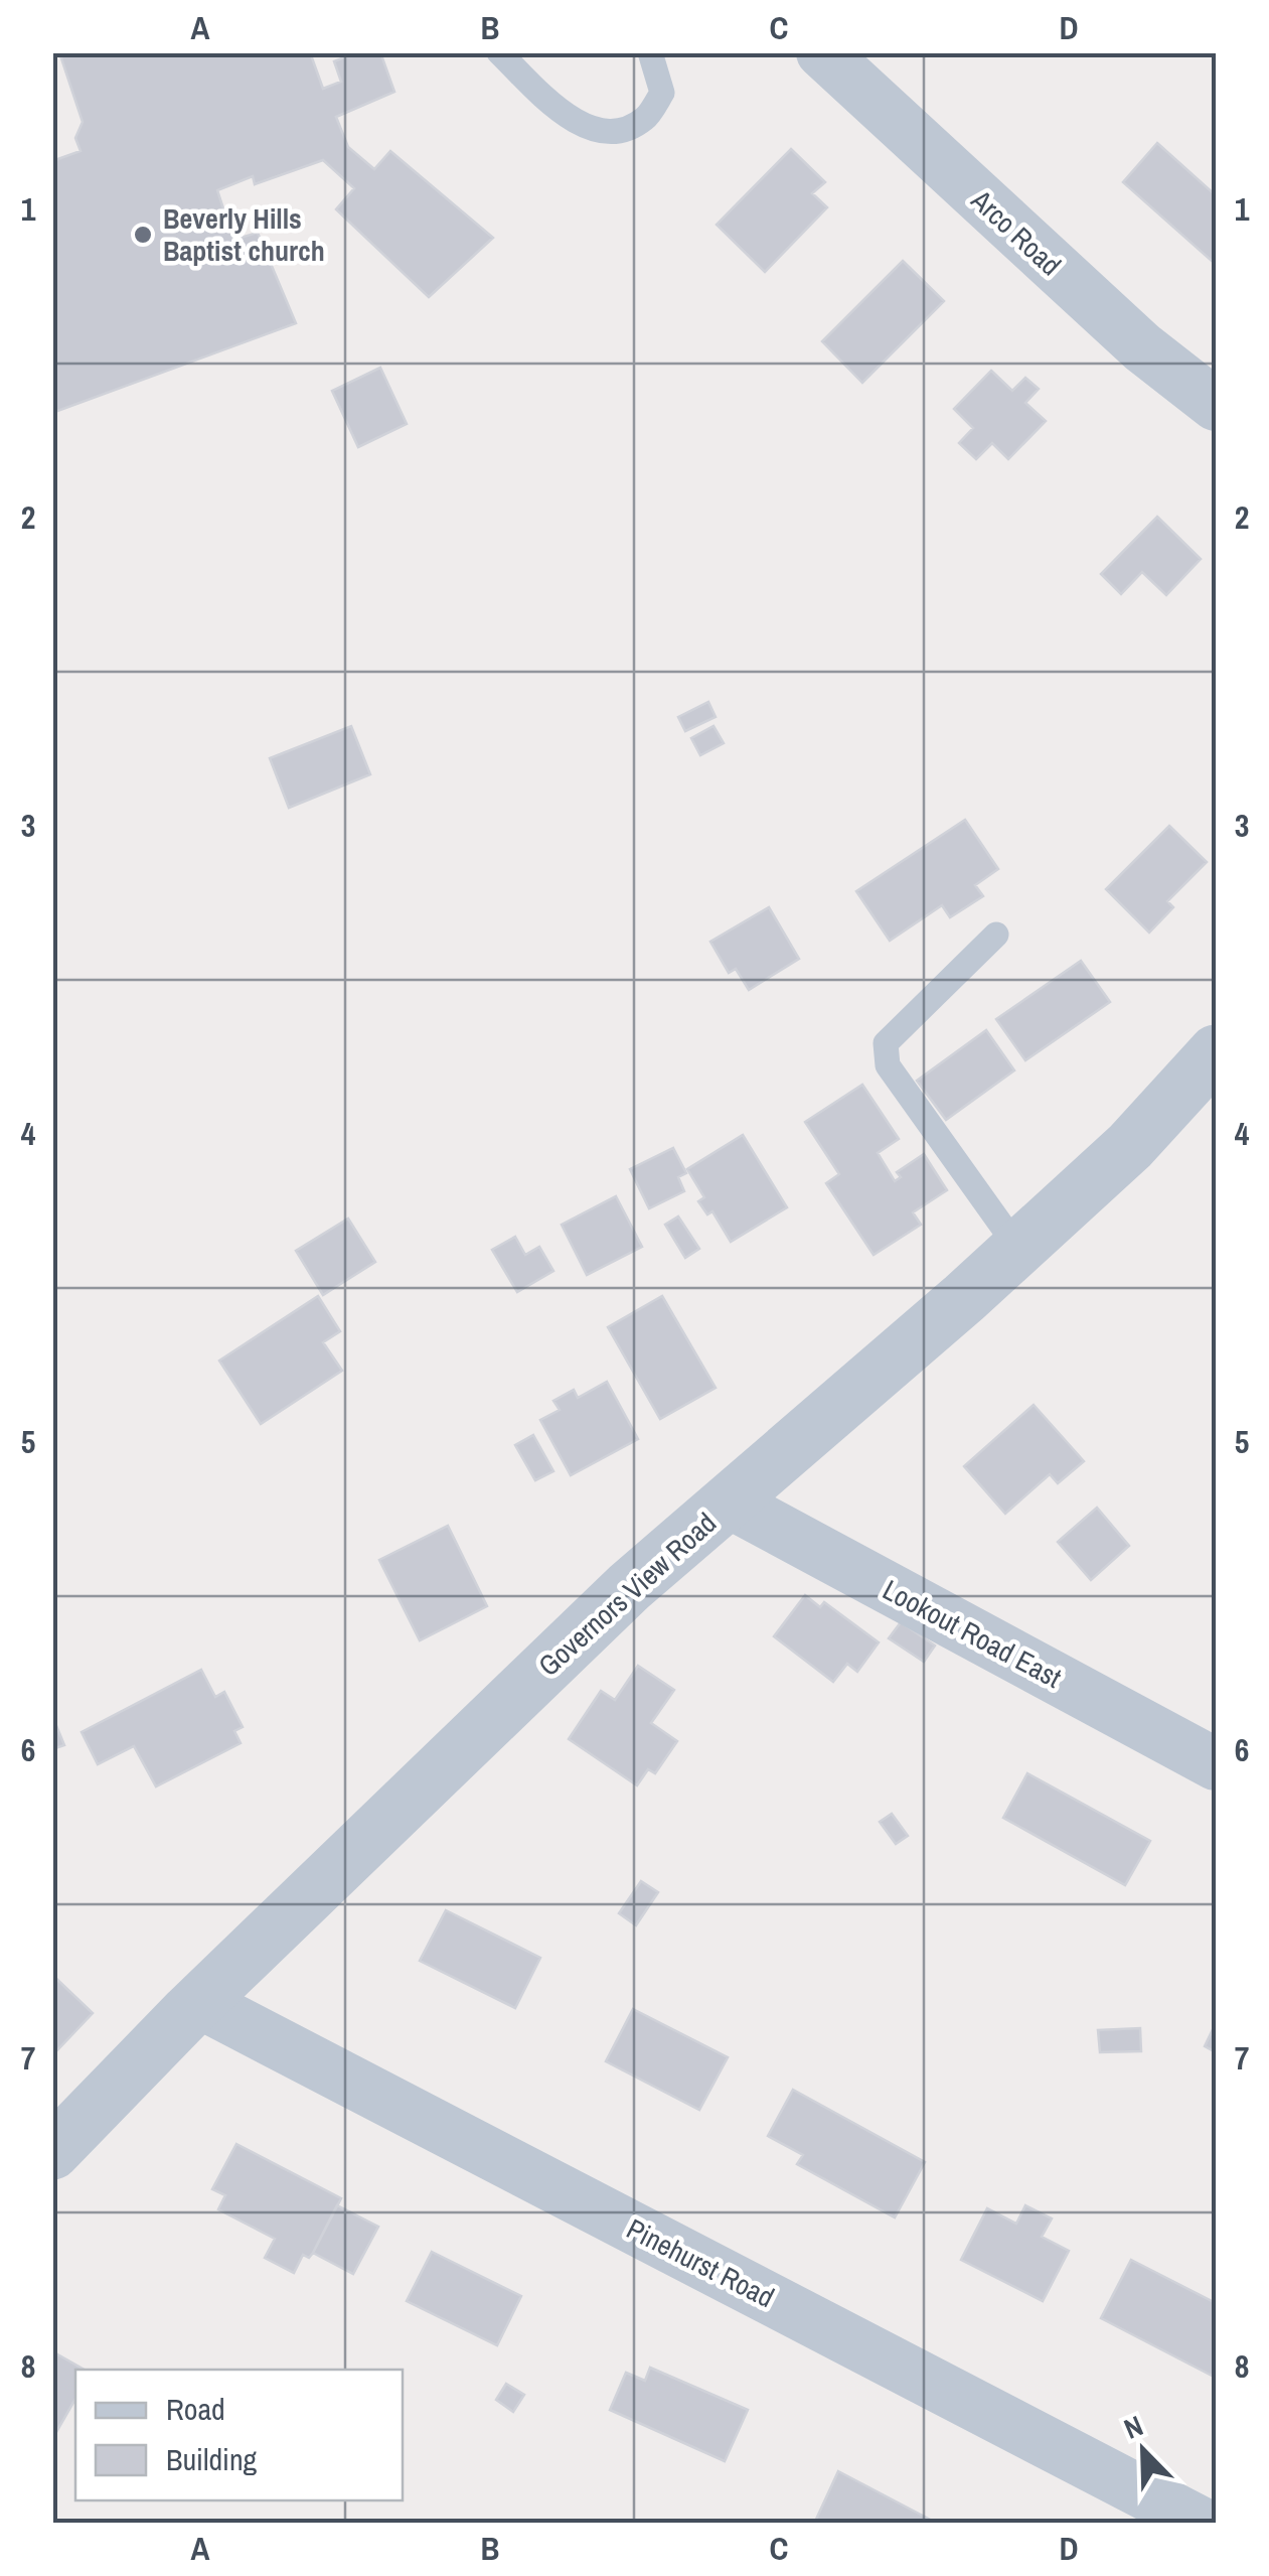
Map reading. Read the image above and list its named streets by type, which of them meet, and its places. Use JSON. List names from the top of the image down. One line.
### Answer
{"streets":{"street":["Arco Road","Governors View Road","Lookout Road East","Pinehurst Road"]},"crossings":[["Governors View Road","Lookout Road East"],["Governors View Road","Pinehurst Road"]],"places":["Beverly Hills Baptist church"],"legend":["Road","Building"],"north":"top left","grid":{"columns":["A","B","C","D"],"rows":["1","2","3","4","5","6","7","8"]}}
